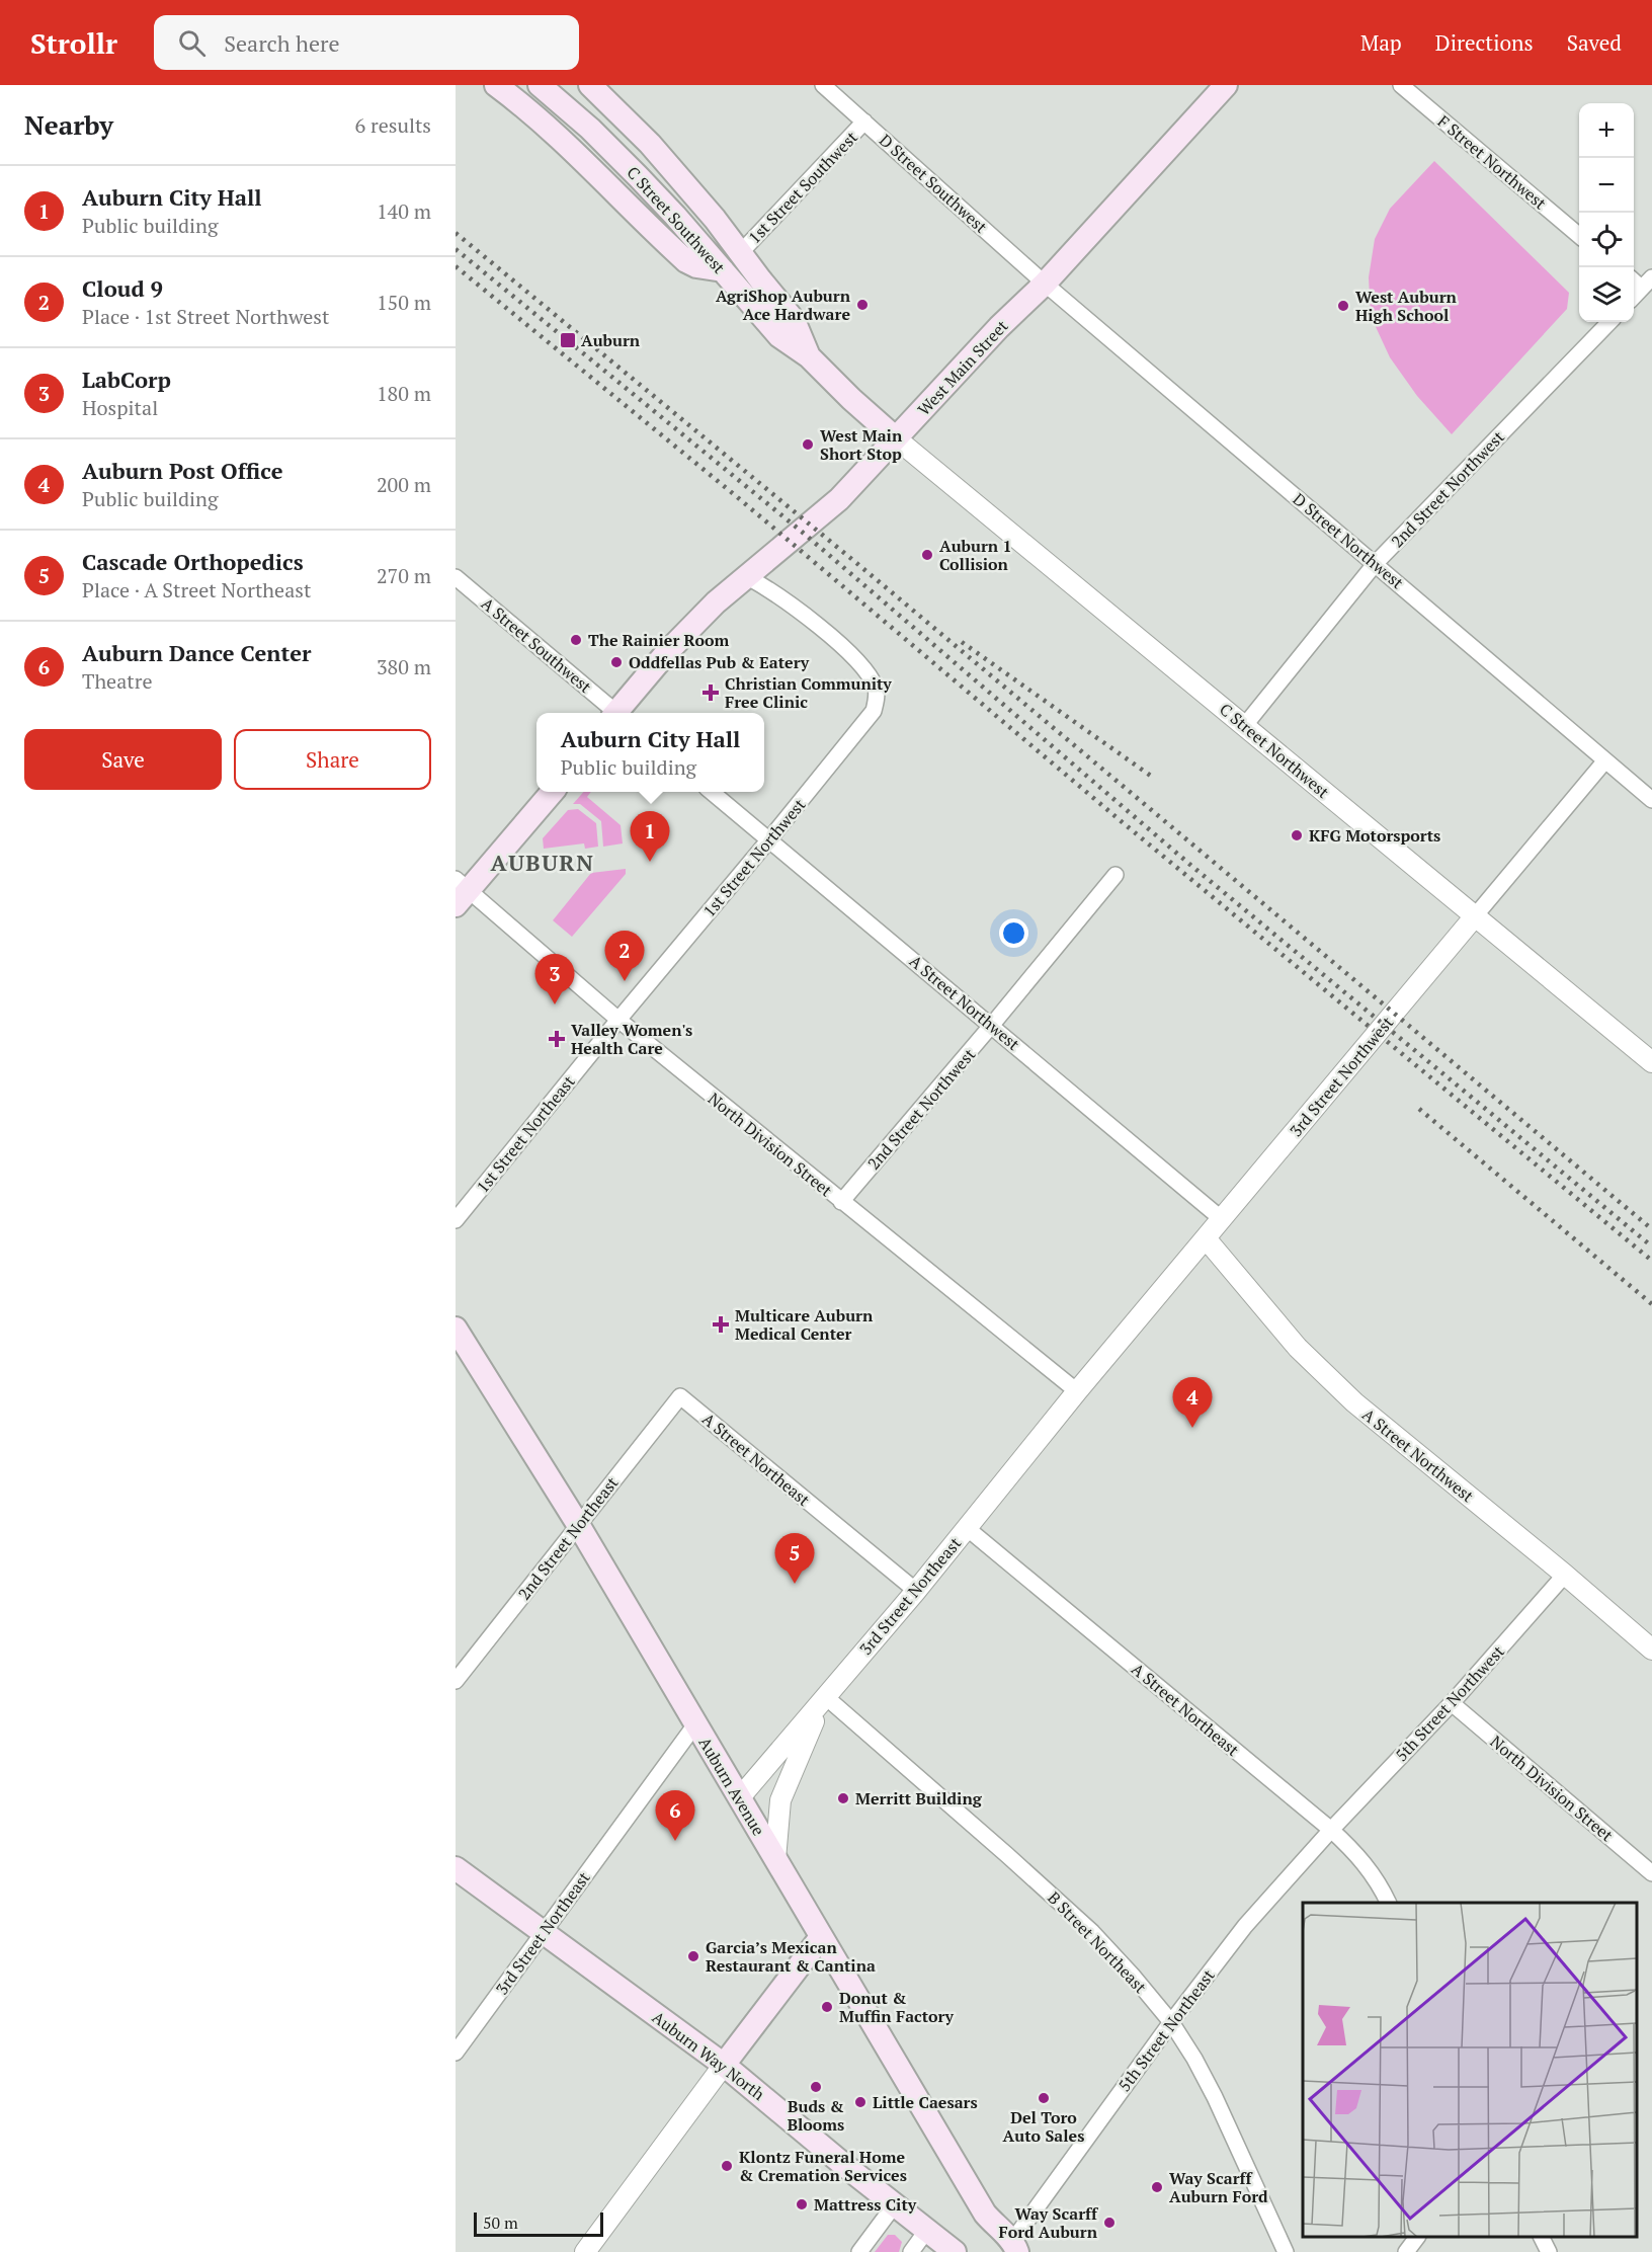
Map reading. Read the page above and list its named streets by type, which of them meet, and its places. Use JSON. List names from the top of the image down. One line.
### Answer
{"streets":{"main road":["C Street Southwest","West Main Street","Auburn Avenue","Auburn Way North"],"street":["F Street Northwest","D Street Southwest","1st Street Southwest","2nd Street Northwest","D Street Northwest","A Street Southwest","C Street Northwest","1st Street Northwest","A Street Northwest","3rd Street Northwest","1st Street Northeast","North Division Street","A Street Northeast","2nd Street Northeast","3rd Street Northeast","5th Street Northwest","B Street Northeast","5th Street Northeast"]},"crossings":[["D Street Southwest","1st Street Southwest"],["D Street Southwest","West Main Street"],["D Street Southwest","D Street Northwest"],["1st Street Southwest","C Street Southwest"],["C Street Southwest","West Main Street"],["C Street Southwest","C Street Northwest"],["West Main Street","D Street Northwest"],["West Main Street","C Street Northwest"],["West Main Street","1st Street Northwest"],["2nd Street Northwest","D Street Northwest"],["2nd Street Northwest","C Street Northwest"],["2nd Street Northwest","A Street Northwest"],["2nd Street Northwest","North Division Street"],["D Street Northwest","3rd Street Northwest"],["C Street Northwest","3rd Street Northwest"],["1st Street Northwest","A Street Northwest"],["1st Street Northwest","1st Street Northeast"],["1st Street Northwest","North Division Street"],["A Street Northwest","3rd Street Northwest"],["A Street Northwest","5th Street Northwest"],["3rd Street Northwest","North Division Street"],["3rd Street Northwest","3rd Street Northeast"],["1st Street Northeast","North Division Street"],["North Division Street","3rd Street Northeast"],["North Division Street","5th Street Northwest"],["A Street Northeast","2nd Street Northeast"],["A Street Northeast","3rd Street Northeast"],["A Street Northeast","5th Street Northwest"],["A Street Northeast","5th Street Northeast"],["2nd Street Northeast","Auburn Avenue"],["3rd Street Northeast","Auburn Avenue"],["3rd Street Northeast","B Street Northeast"],["3rd Street Northeast","Auburn Way North"],["5th Street Northwest","5th Street Northeast"],["Auburn Avenue","5th Street Northeast"],["B Street Northeast","5th Street Northeast"]],"districts":["AUBURN"],"places":{"other":["AgriShop Auburn Ace Hardware","West Auburn High School","West Main Short Stop","Auburn 1 Collision","The Rainier Room","Oddfellas Pub & Eatery","KFG Motorsports","Merritt Building","Garcia’s Mexican Restaurant & Cantina","Donut & Muffin Factory","Buds & Blooms","Del Toro Auto Sales","Little Caesars","Klontz Funeral Home & Cremation Services","Way Scarff Auburn Ford","Mattress City","Way Scarff Ford Auburn"],"transit":["Auburn"],"health":["Christian Community Free Clinic","Valley Women's Health Care","Multicare Auburn Medical Center"]},"scale_bar":"50 m","page":{"header":"Strollr","search":"Search here","nav":["Map","Directions","Saved"],"heading":["Nearby","6 results"],"map_buttons":["+","−"],"list":[{"mark":"1","name":"Auburn City Hall","note":"Public building","value":"140 m"},{"mark":"2","name":"Cloud 9","note":"Place · 1st Street Northwest","value":"150 m"},{"mark":"3","name":"LabCorp","note":"Hospital","value":"180 m"},{"mark":"4","name":"Auburn Post Office","note":"Public building","value":"200 m"},{"mark":"5","name":"Cascade Orthopedics","note":"Place · A Street Northeast","value":"270 m"},{"mark":"6","name":"Auburn Dance Center","note":"Theatre","value":"380 m"}],"buttons":["Save","Share"],"popup":["Auburn City Hall","Public building"],"pins":["1","2","3","4","5","6"],"scale":"50 m"}}
